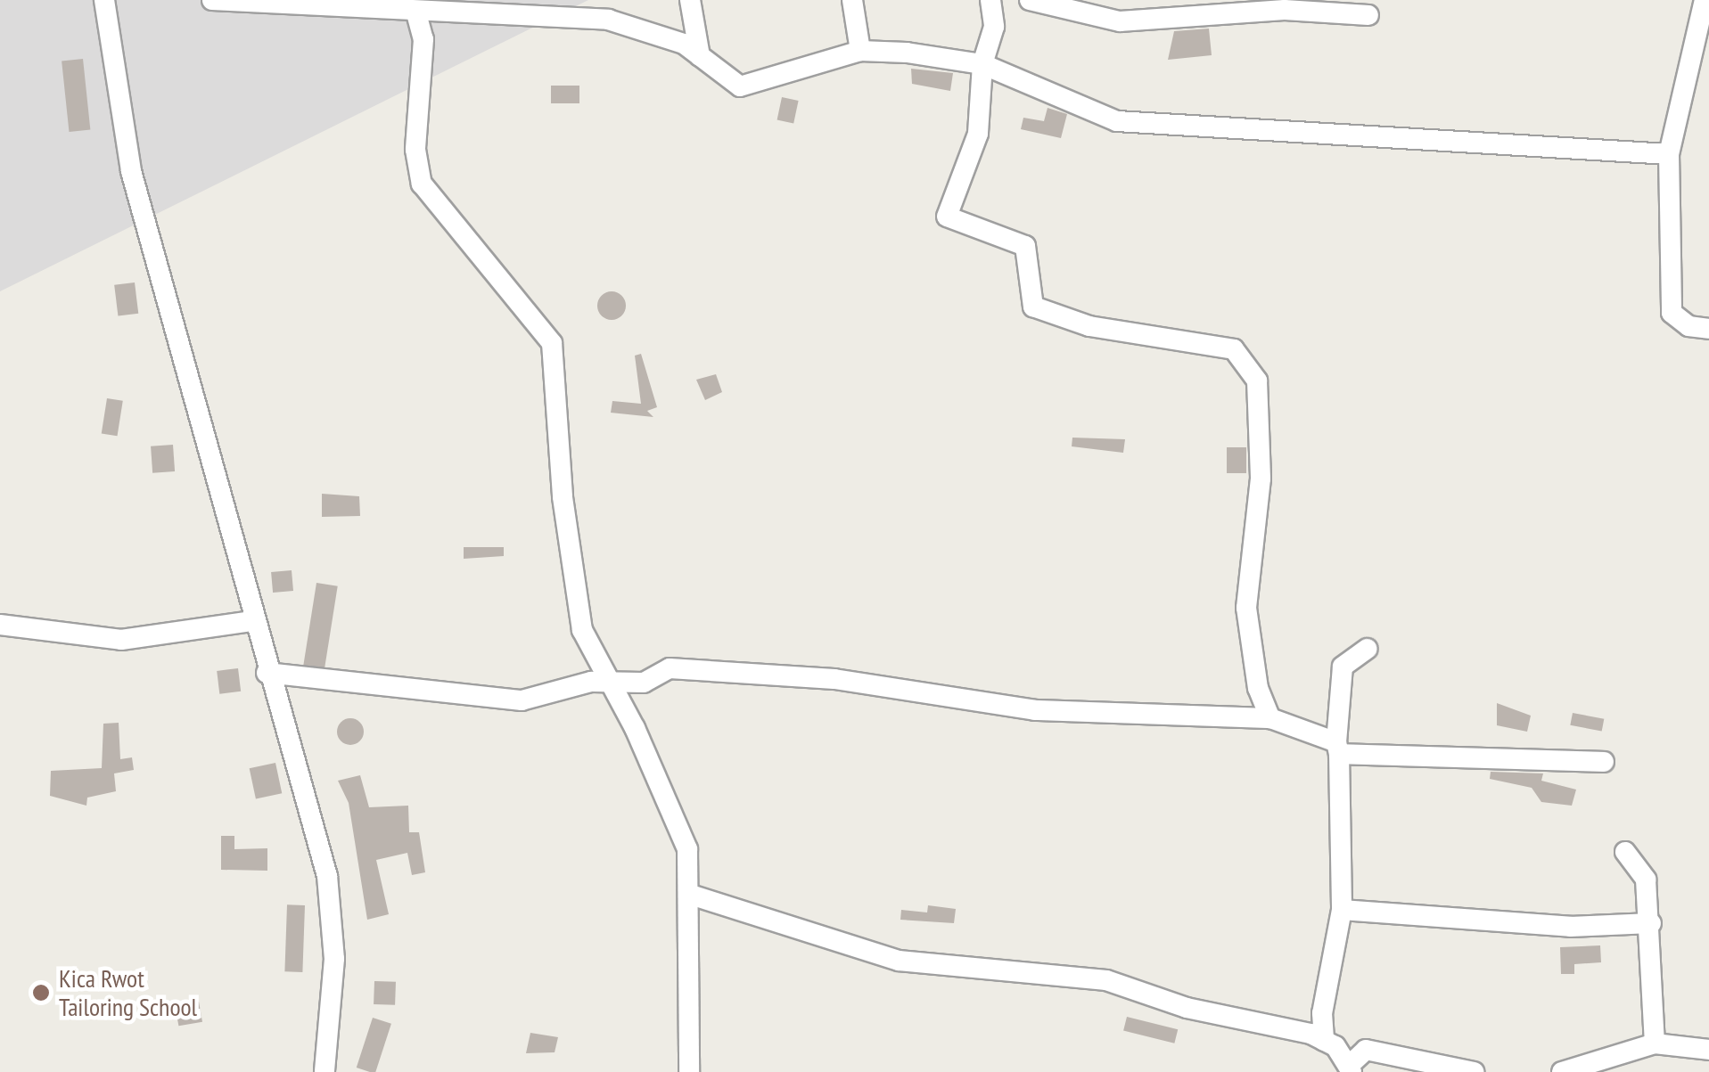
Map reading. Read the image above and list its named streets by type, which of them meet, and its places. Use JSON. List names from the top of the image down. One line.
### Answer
{"places":["Kica Rwot Tailoring School"]}
